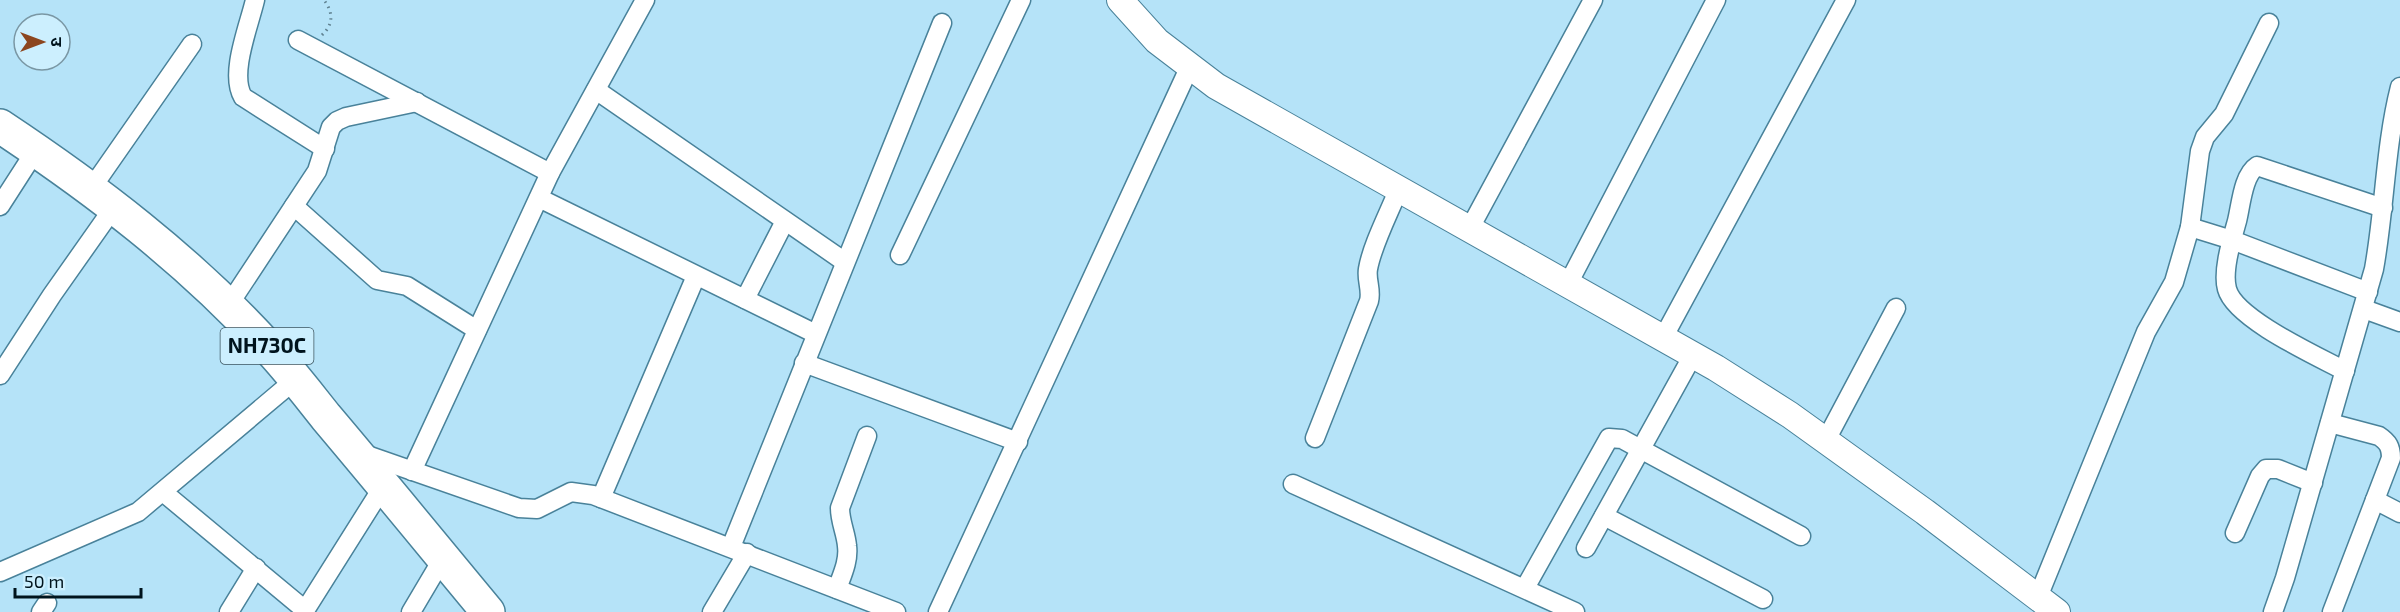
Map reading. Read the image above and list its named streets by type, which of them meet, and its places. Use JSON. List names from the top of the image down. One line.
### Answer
{"streets":{"highway":["NH730C"]},"scale_bar":"50 m","north":"right"}
